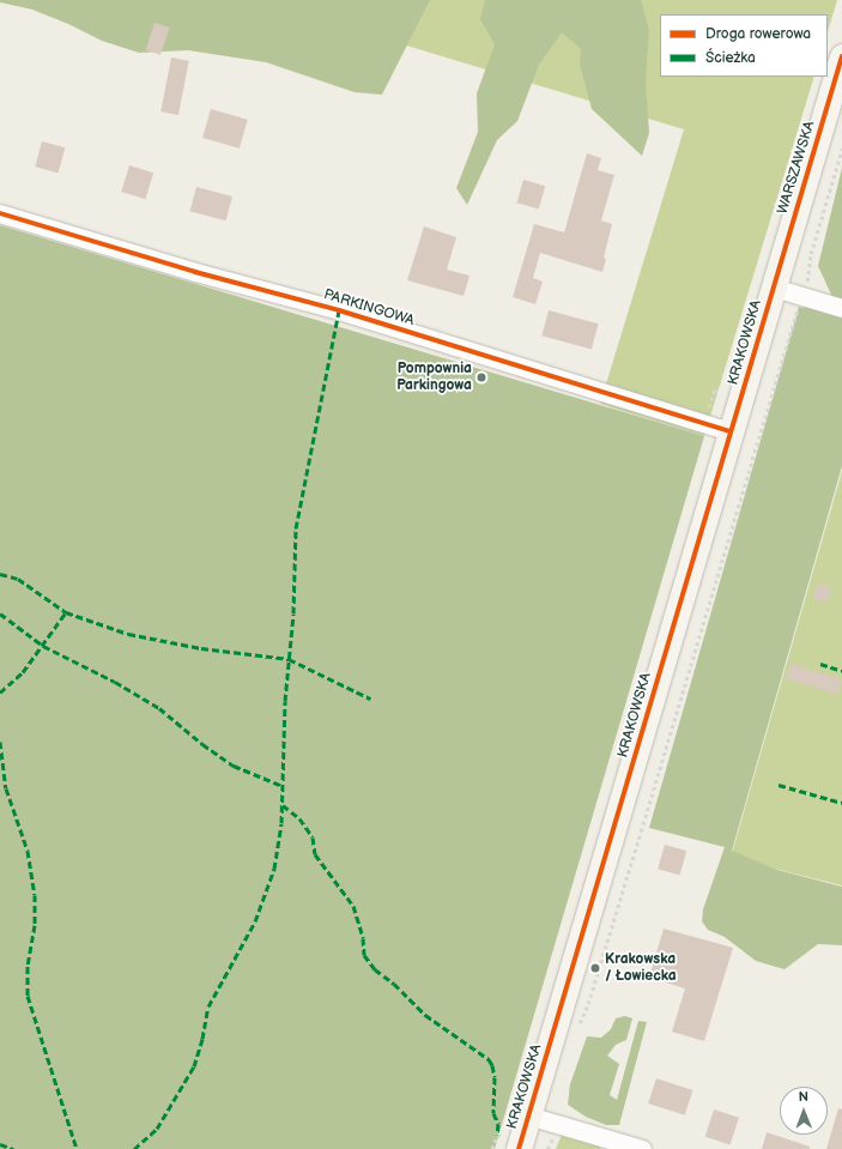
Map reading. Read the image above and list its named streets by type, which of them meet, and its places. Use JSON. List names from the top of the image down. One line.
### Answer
{"streets":{"street":["WARSZAWSKA","PARKINGOWA","KRAKOWSKA"]},"crossings":[["WARSZAWSKA","KRAKOWSKA"],["PARKINGOWA","KRAKOWSKA"]],"places":["Pompownia Parkingowa","Krakowska / Łowiecka"],"legend":["Droga rowerowa","Ścieżka"],"north":"top"}
